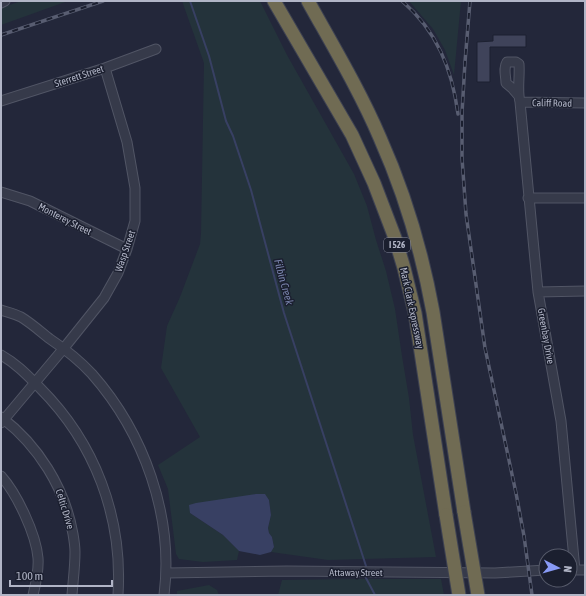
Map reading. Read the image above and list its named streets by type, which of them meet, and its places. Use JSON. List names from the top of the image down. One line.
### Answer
{"streets":{"highway":["I 526","Mark Clark Expressway"],"street":["Sterrett Street","Califf Road","Monterey Street","Wasp Street","Greenbay Drive","Celtic Drive","Attaway Street"]},"crossings":[["Sterrett Street","Wasp Street"],["Califf Road","Greenbay Drive"],["Monterey Street","Wasp Street"],["Wasp Street","Celtic Drive"]],"water":["Filbin Creek"],"scale_bar":"100 m","north":"right"}
